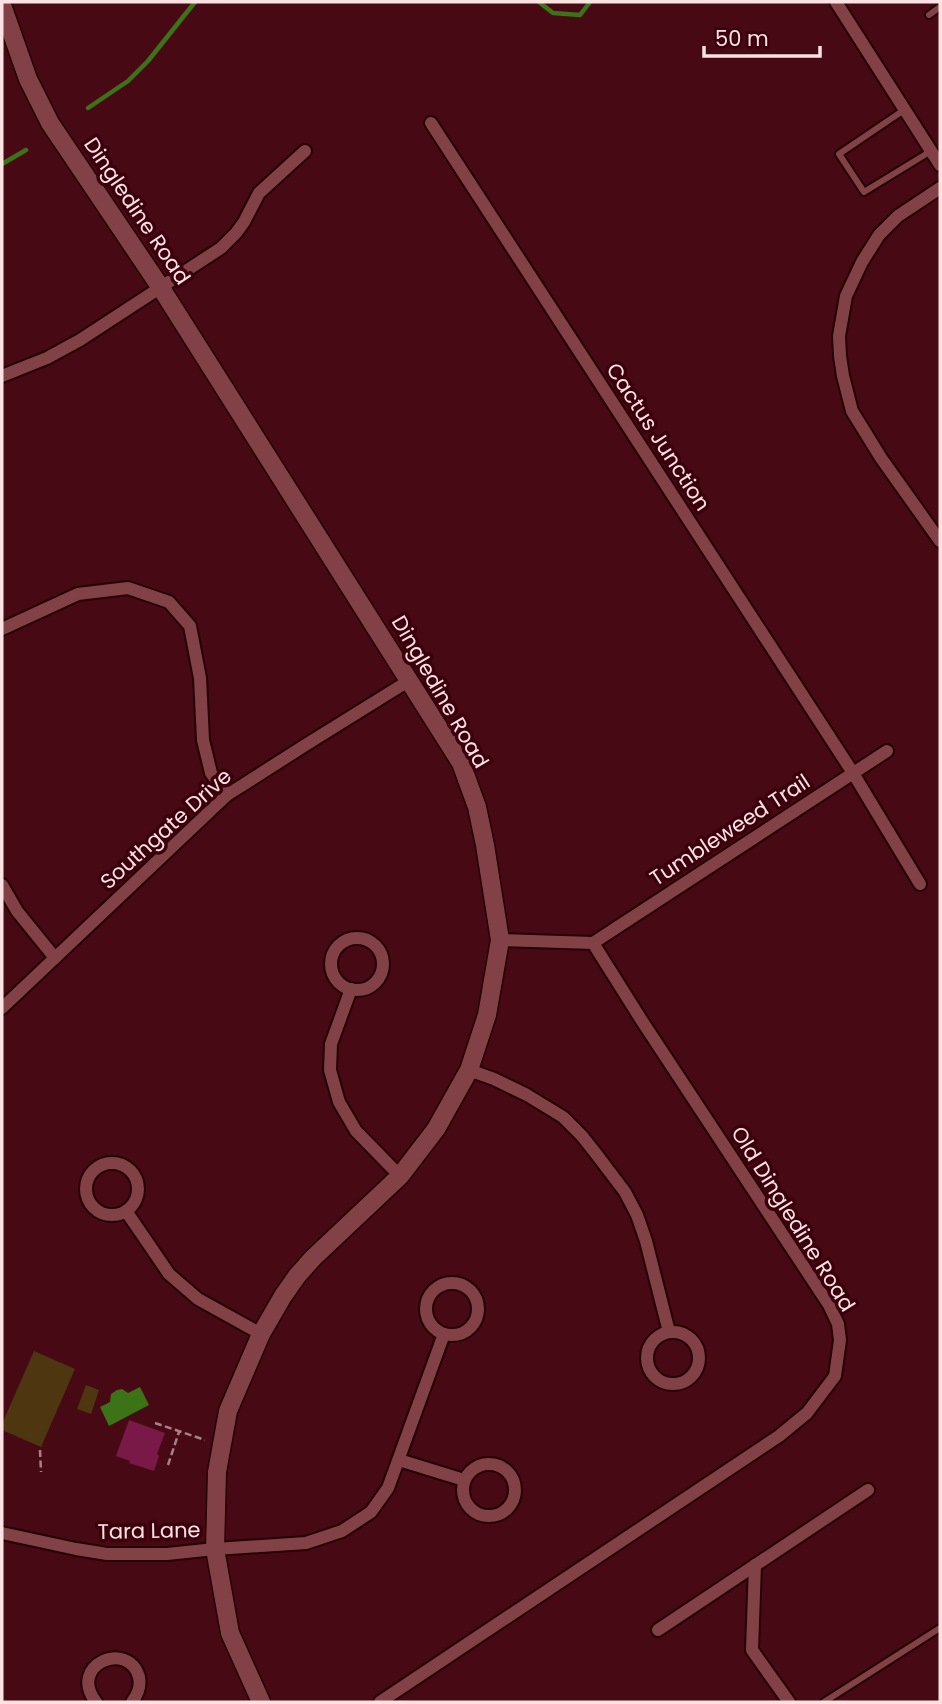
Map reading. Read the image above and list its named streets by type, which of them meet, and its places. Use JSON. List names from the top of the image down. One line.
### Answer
{"streets":{"street":["Dingledine Road","Cactus Junction","Southgate Drive","Tumbleweed Trail","Old Dingledine Road","Tara Lane"]},"crossings":[["Dingledine Road","Southgate Drive"],["Dingledine Road","Tara Lane"],["Cactus Junction","Tumbleweed Trail"],["Tumbleweed Trail","Old Dingledine Road"]],"scale_bar":"50 m"}
